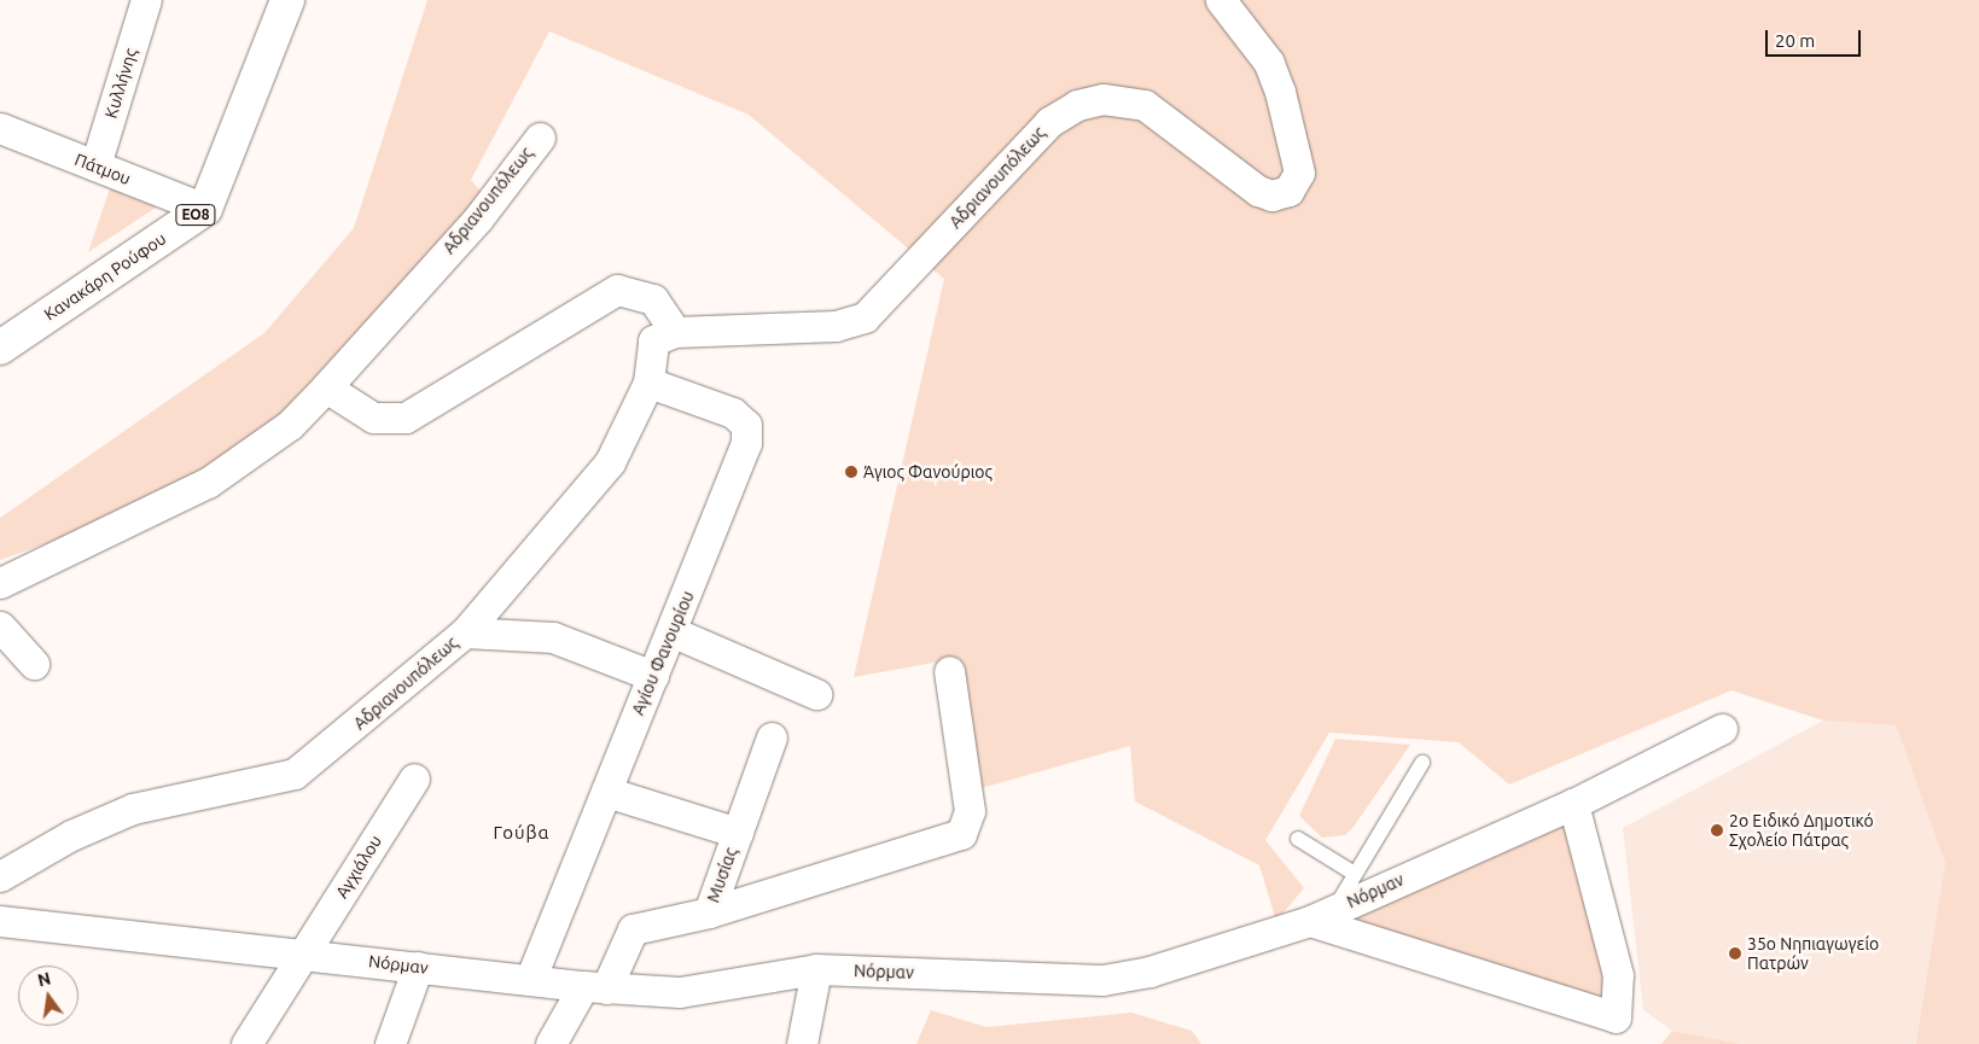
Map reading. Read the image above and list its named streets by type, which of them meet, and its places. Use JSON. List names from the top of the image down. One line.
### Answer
{"streets":{"main road":["ΕΟ8","Κανακάρη Ρούφου"],"street":["Κυλλήνης","Πάτμου","Αδριανουπόλεως","Αγίου Φανουρίου","Αγχιάλου","Μυσίας","Νόρμαν"]},"crossings":[["Κυλλήνης","Πάτμου"],["Πάτμου","ΕΟ8"],["Πάτμου","Κανακάρη Ρούφου"],["Αδριανουπόλεως","Αγίου Φανουρίου"],["ΕΟ8","Κανακάρη Ρούφου"],["Αγίου Φανουρίου","Νόρμαν"],["Αγχιάλου","Νόρμαν"],["Μυσίας","Νόρμαν"]],"districts":["Γούβα"],"places":["Άγιος Φανούριος","2ο Ειδικό Δημοτικό Σχολείο Πάτρας","35ο Νηπιαγωγείο Πατρών"],"scale_bar":"20 m","north":"top"}
